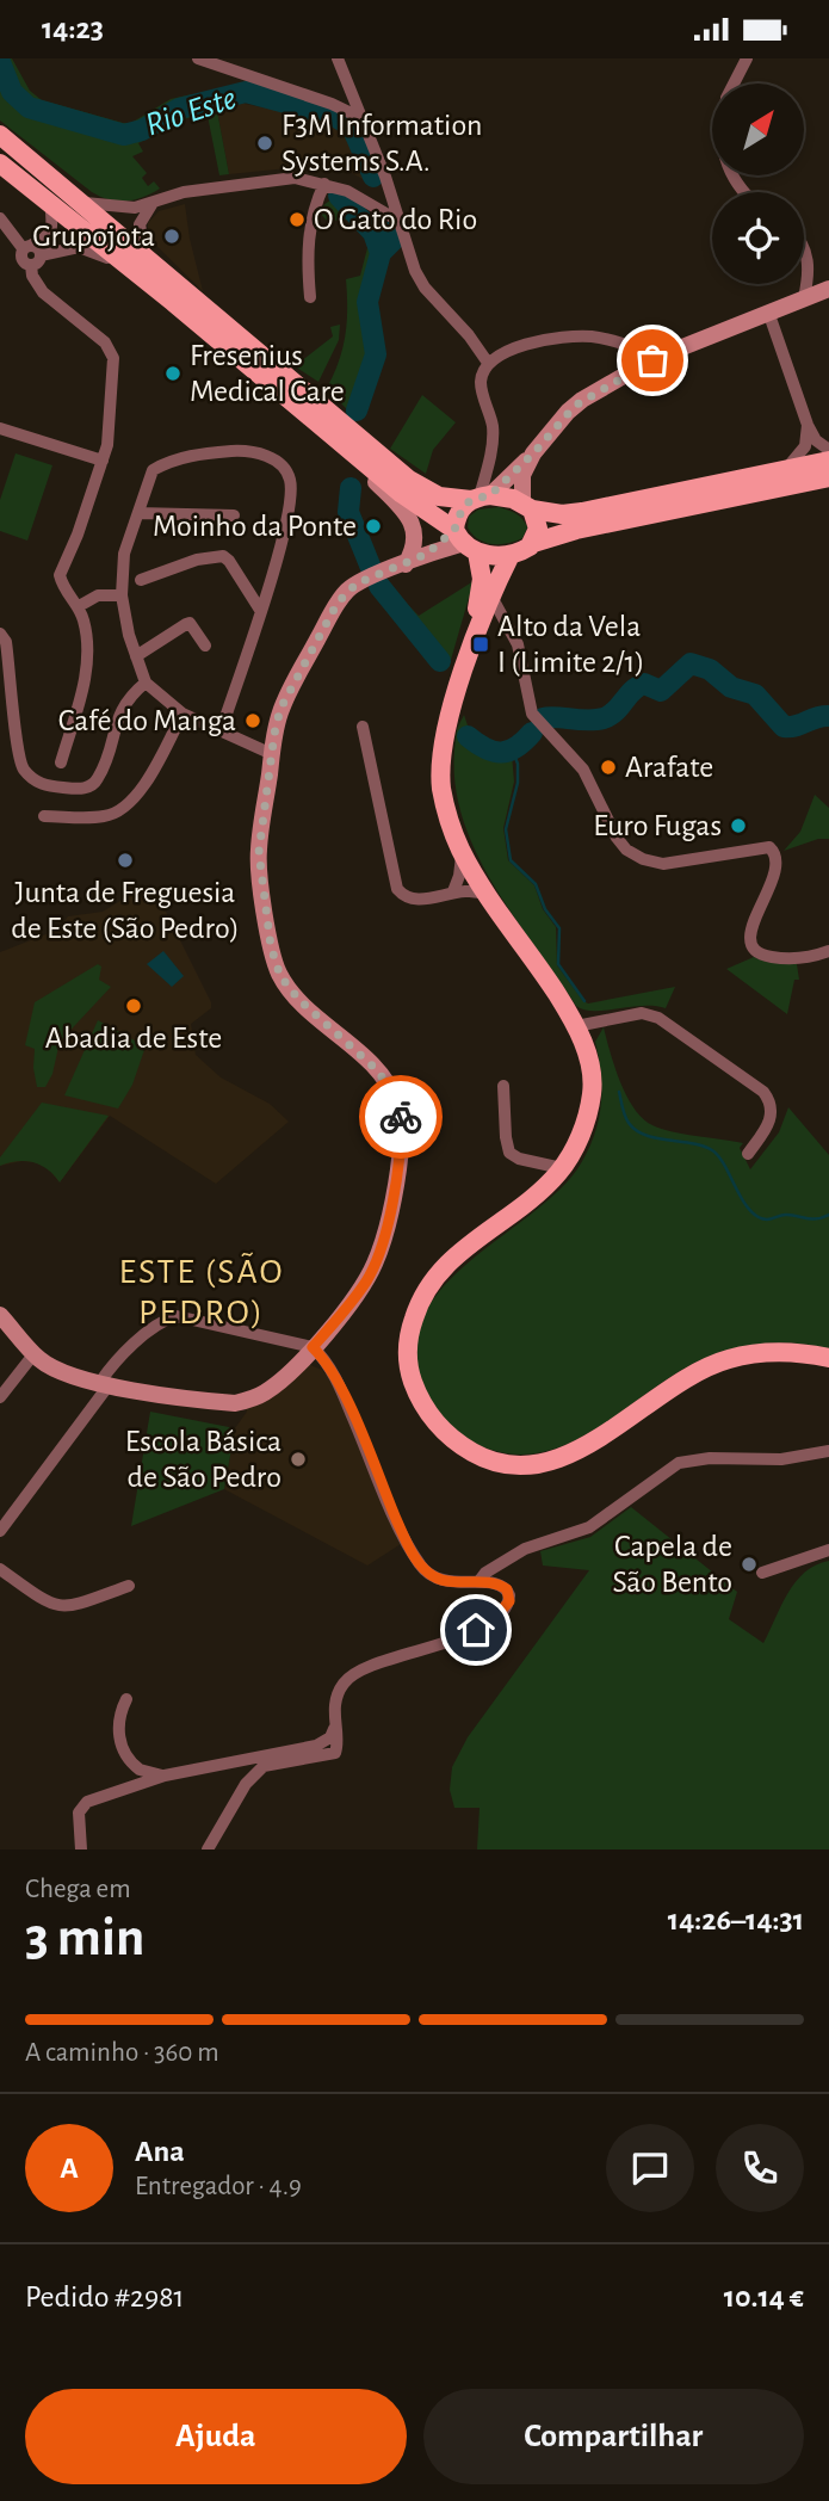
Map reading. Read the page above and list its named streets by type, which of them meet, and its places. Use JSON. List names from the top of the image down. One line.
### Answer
{"districts":["ESTE (SÃO PEDRO)"],"water":["Rio Este"],"places":{"other":["F3M Information Systems S.A.","O Gato do Rio","Grupojota","Fresenius Medical Care","Moinho da Ponte","Café do Manga","Arafate","Euro Fugas","Junta de Freguesia de Este (São Pedro)","Abadia de Este","Escola Básica de São Pedro","Capela de São Bento"],"transit":["Alto da Vela I (Limite 2/1)"]},"north":"top right","page":{"status":"14:23","heading":["3 min","Chega em","14:26–14:31"],"panel":["Ana","Entregador · 4.9","Pedido #2981","10.14 €"],"bar":"A caminho · 360 m","round":"A","buttons":["Ajuda","Compartilhar"]}}
